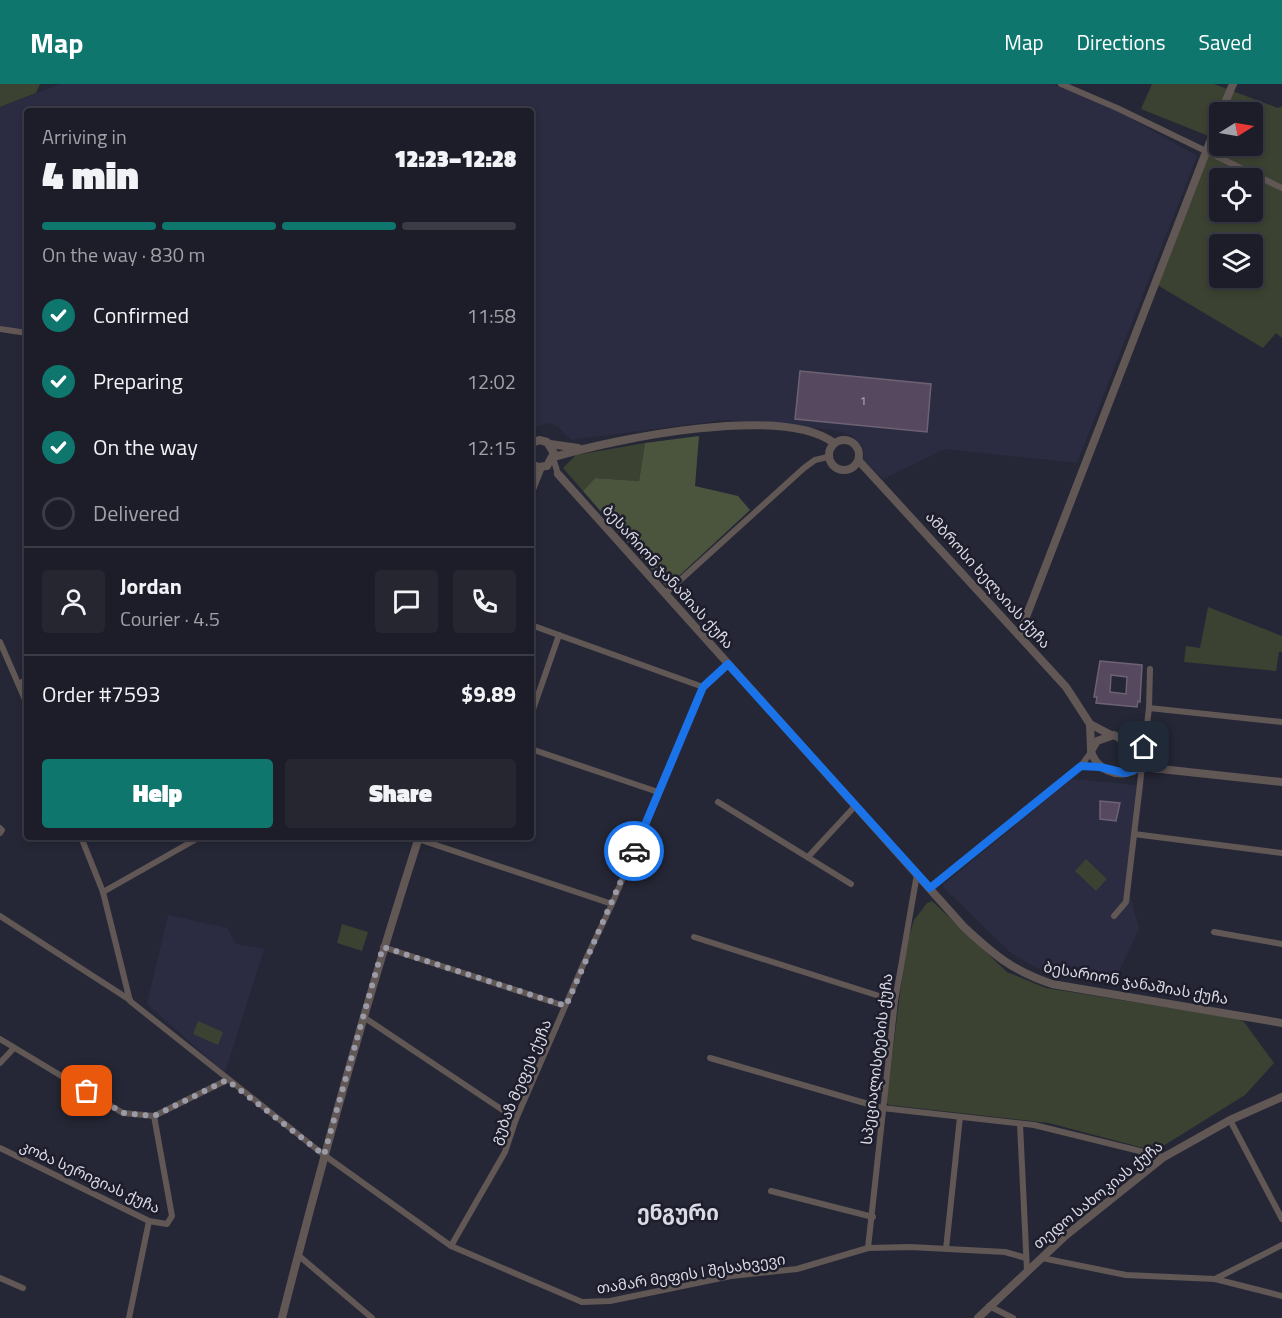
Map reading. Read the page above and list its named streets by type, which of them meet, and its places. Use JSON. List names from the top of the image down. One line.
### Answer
{"streets":{"street":["ბესარიონ ჯანაშიას ქუჩა","ამბროსი ხელაიას ქუჩა","სპეციალისტების ქუჩა","გუბაზ მეფეს ქუჩა","კობა სერიგიას ქუჩა","თედო სახოკიას ქუჩა","თამარ მეფის I შესახვევი"]},"crossings":[["ბესარიონ ჯანაშიას ქუჩა","სპეციალისტების ქუჩა"],["ბესარიონ ჯანაშიას ქუჩა","გუბაზ მეფეს ქუჩა"],["სპეციალისტების ქუჩა","თამარ მეფის I შესახვევი"],["გუბაზ მეფეს ქუჩა","თამარ მეფის I შესახვევი"]],"districts":["ენგური"],"house_numbers":["1"],"north":"right","page":{"header":"Map","nav":["Map","Directions","Saved"],"heading":["4 min","Arriving in","12:23–12:28"],"panel":["Jordan","Courier · 4.5","Order #7593","$9.89"],"bar":"On the way · 830 m","list":[["Confirmed","11:58"],["Preparing","12:02"],["On the way","12:15"],"Delivered"],"buttons":["Help","Share"]}}
